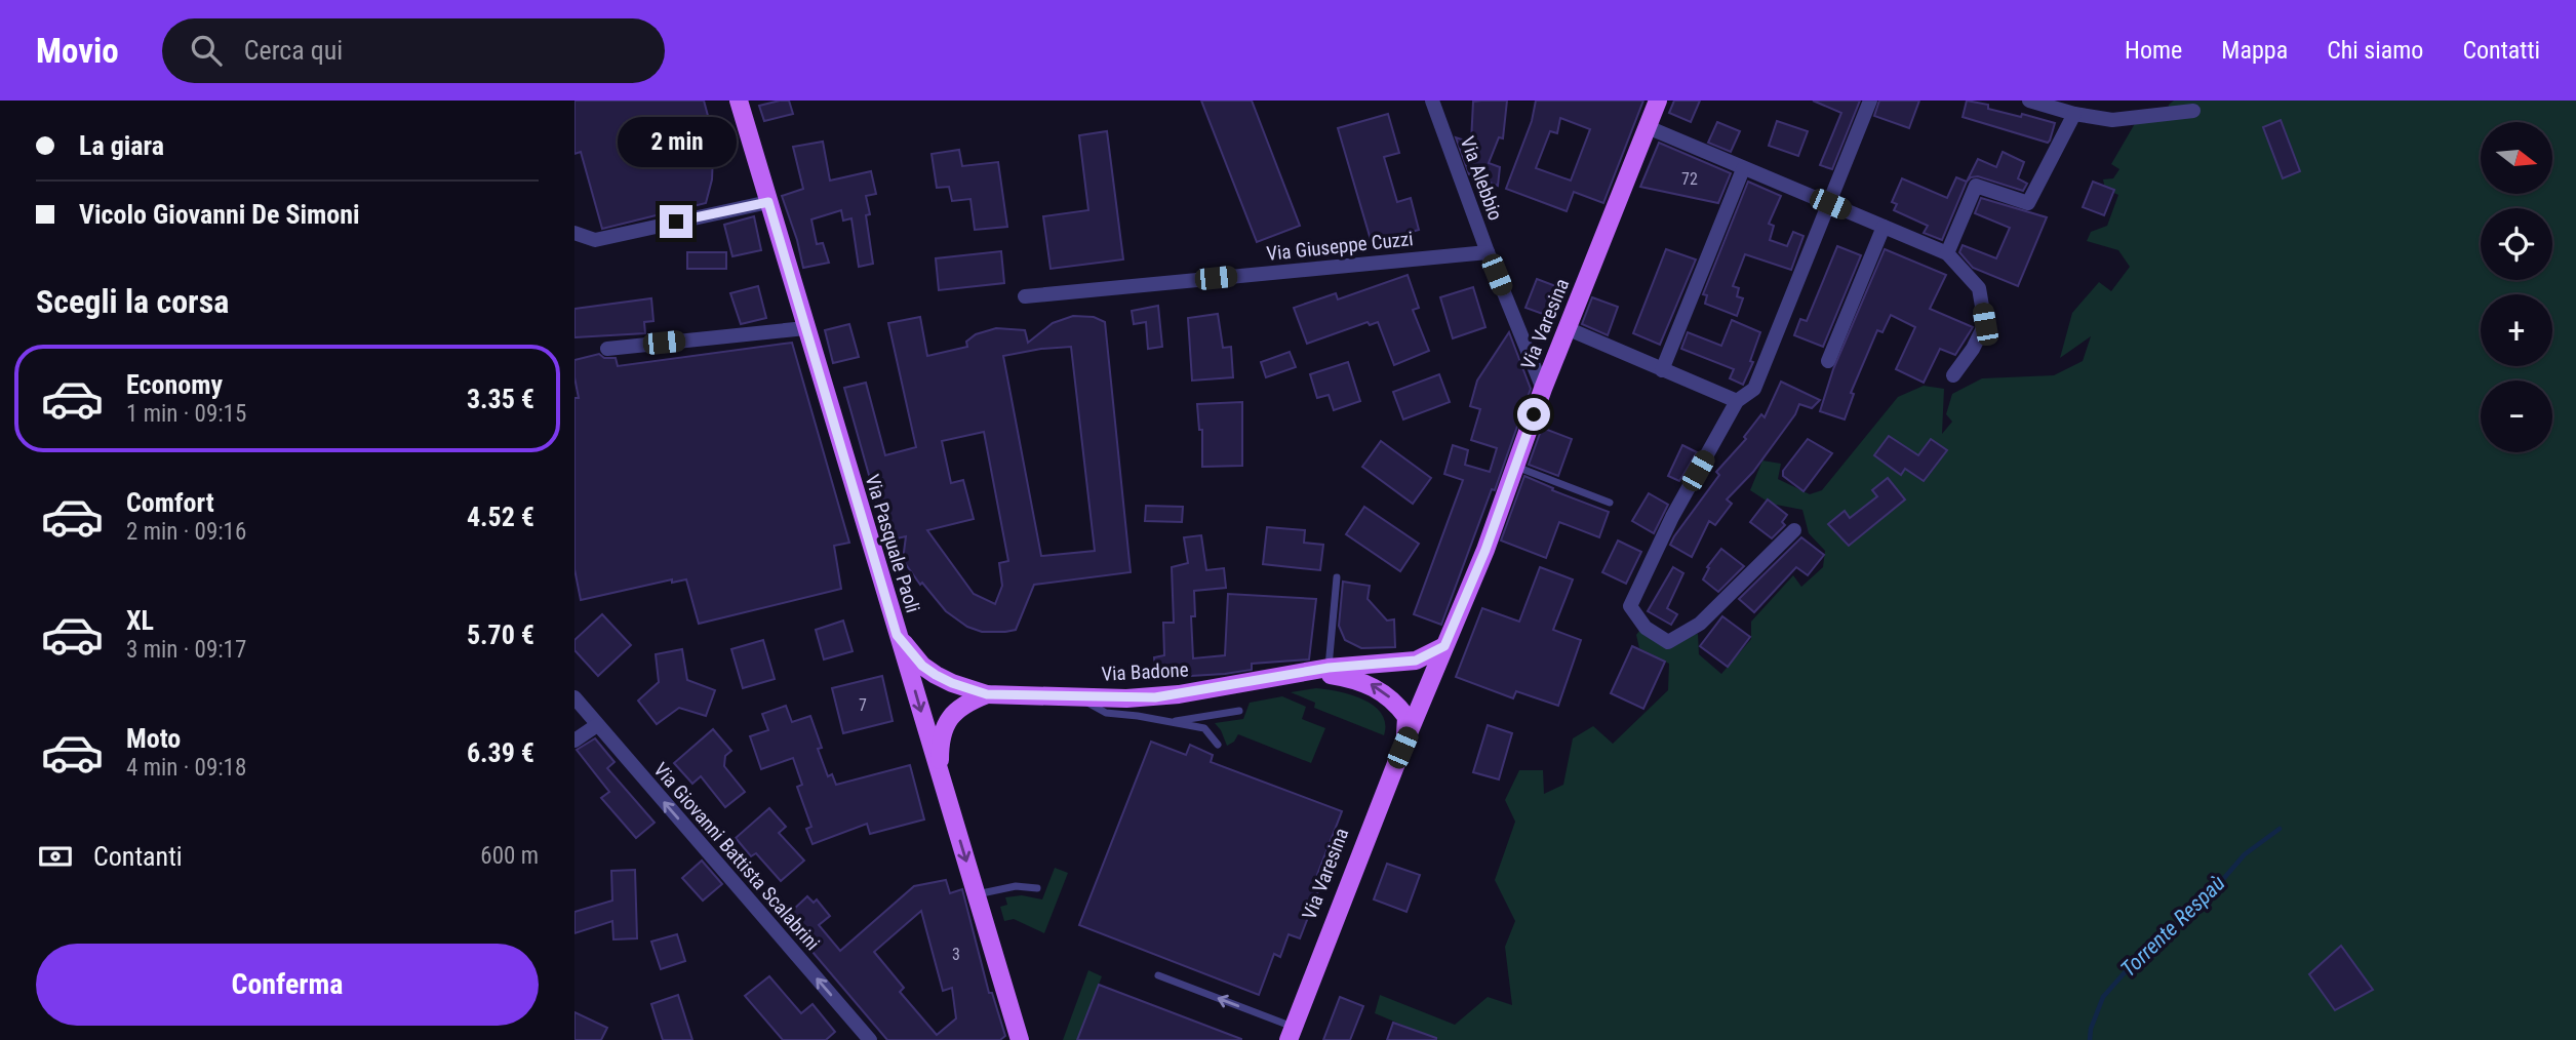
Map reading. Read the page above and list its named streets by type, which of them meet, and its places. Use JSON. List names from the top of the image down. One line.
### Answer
{"streets":{"main road":["Via Varesina","Via Pasquale Paoli","Via Badone"],"street":["Via Alebbio","Via Giuseppe Cuzzi","Via Giovanni Battista Scalabrini"]},"crossings":[["Via Alebbio","Via Giuseppe Cuzzi"],["Via Alebbio","Via Varesina"],["Via Varesina","Via Badone"],["Via Pasquale Paoli","Via Badone"]],"one_way":["Via Giovanni Battista Scalabrini"],"water":["Torrente Respaù"],"house_numbers":["72","7","3"],"north":"right","page":{"header":"Movio","search":"Cerca qui","nav":["Home","Mappa","Chi siamo","Contatti"],"banner":["La giara","Vicolo Giovanni De Simoni"],"bubble":"2 min","map_buttons":["+","−"],"heading":"Scegli la corsa","list":[{"name":"Economy","note":"1 min · 09:15","value":"3.35 €"},{"name":"Comfort","note":"2 min · 09:16","value":"4.52 €"},{"name":"XL","note":"3 min · 09:17","value":"5.70 €"},{"name":"Moto","note":"4 min · 09:18","value":"6.39 €"}],"pay":["Contanti","600 m"],"buttons":"Conferma"}}
